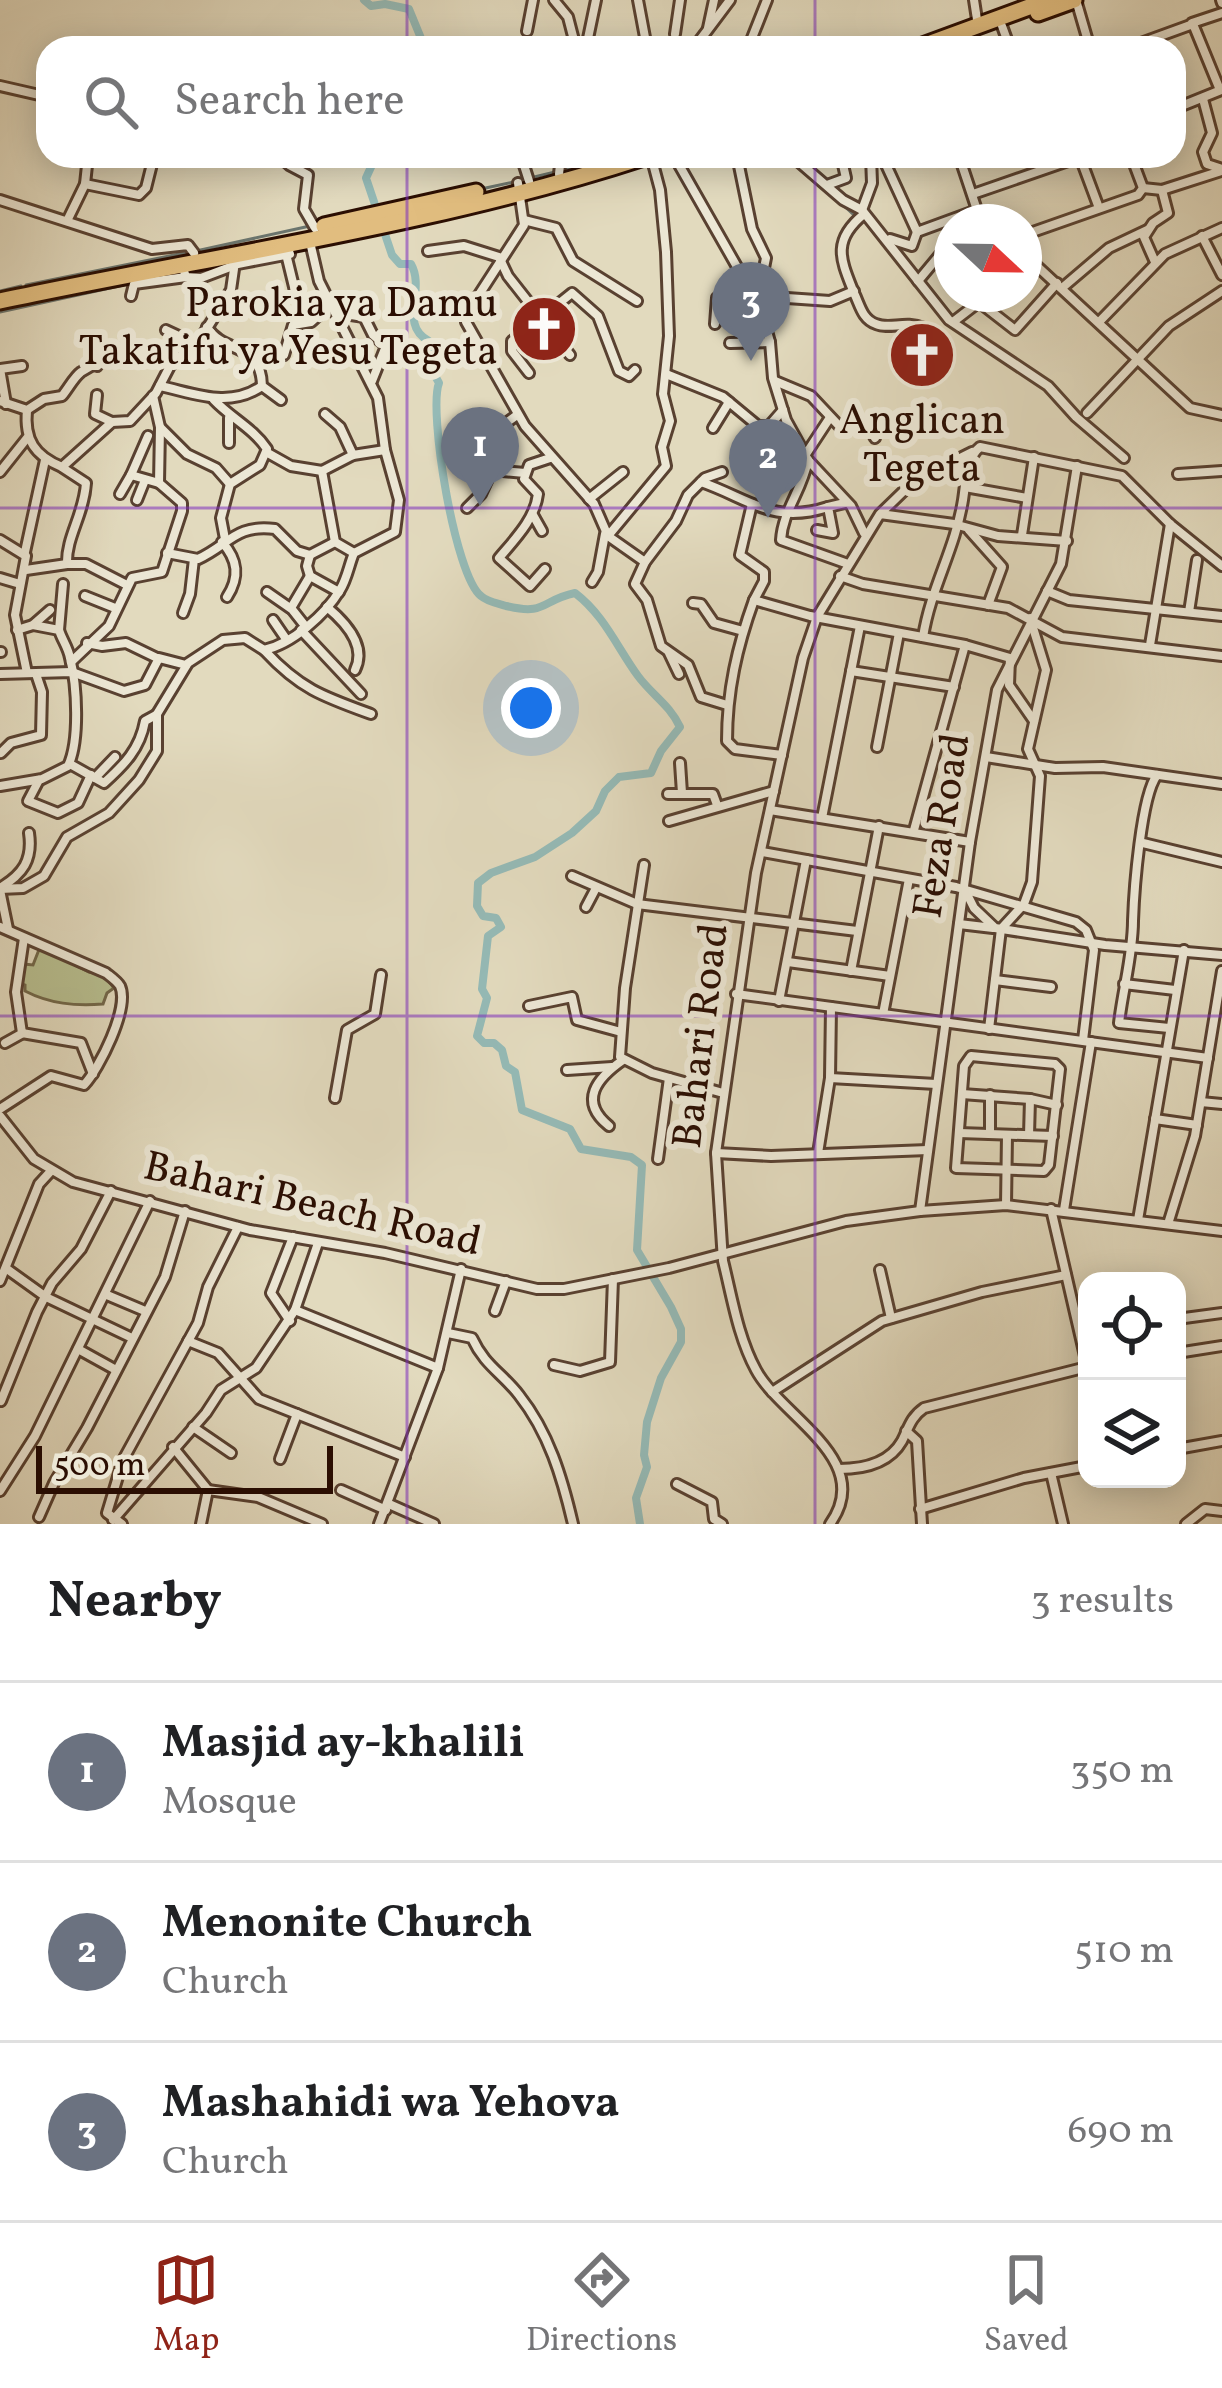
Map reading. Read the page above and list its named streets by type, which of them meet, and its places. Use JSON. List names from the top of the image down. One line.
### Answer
{"streets":{"street":["Feza Road","Bahari Road","Bahari Beach Road"]},"crossings":[["Feza Road","Bahari Beach Road"],["Bahari Road","Bahari Beach Road"]],"places":{"church":["Parokia ya Damu Takatifu ya Yesu Tegeta","Anglican Tegeta"]},"scale_bar":"500 m","north":"right","page":{"search":"Search here","pins":["3","1","2"],"scale":"500 m","heading":["Nearby","3 results"],"list":[{"mark":"1","name":"Masjid ay-khalili","note":"Mosque","value":"350 m"},{"mark":"2","name":"Menonite Church","note":"Church","value":"510 m"},{"mark":"3","name":"Mashahidi wa Yehova","note":"Church","value":"690 m"}],"nav":["Map","Directions","Saved"]}}
